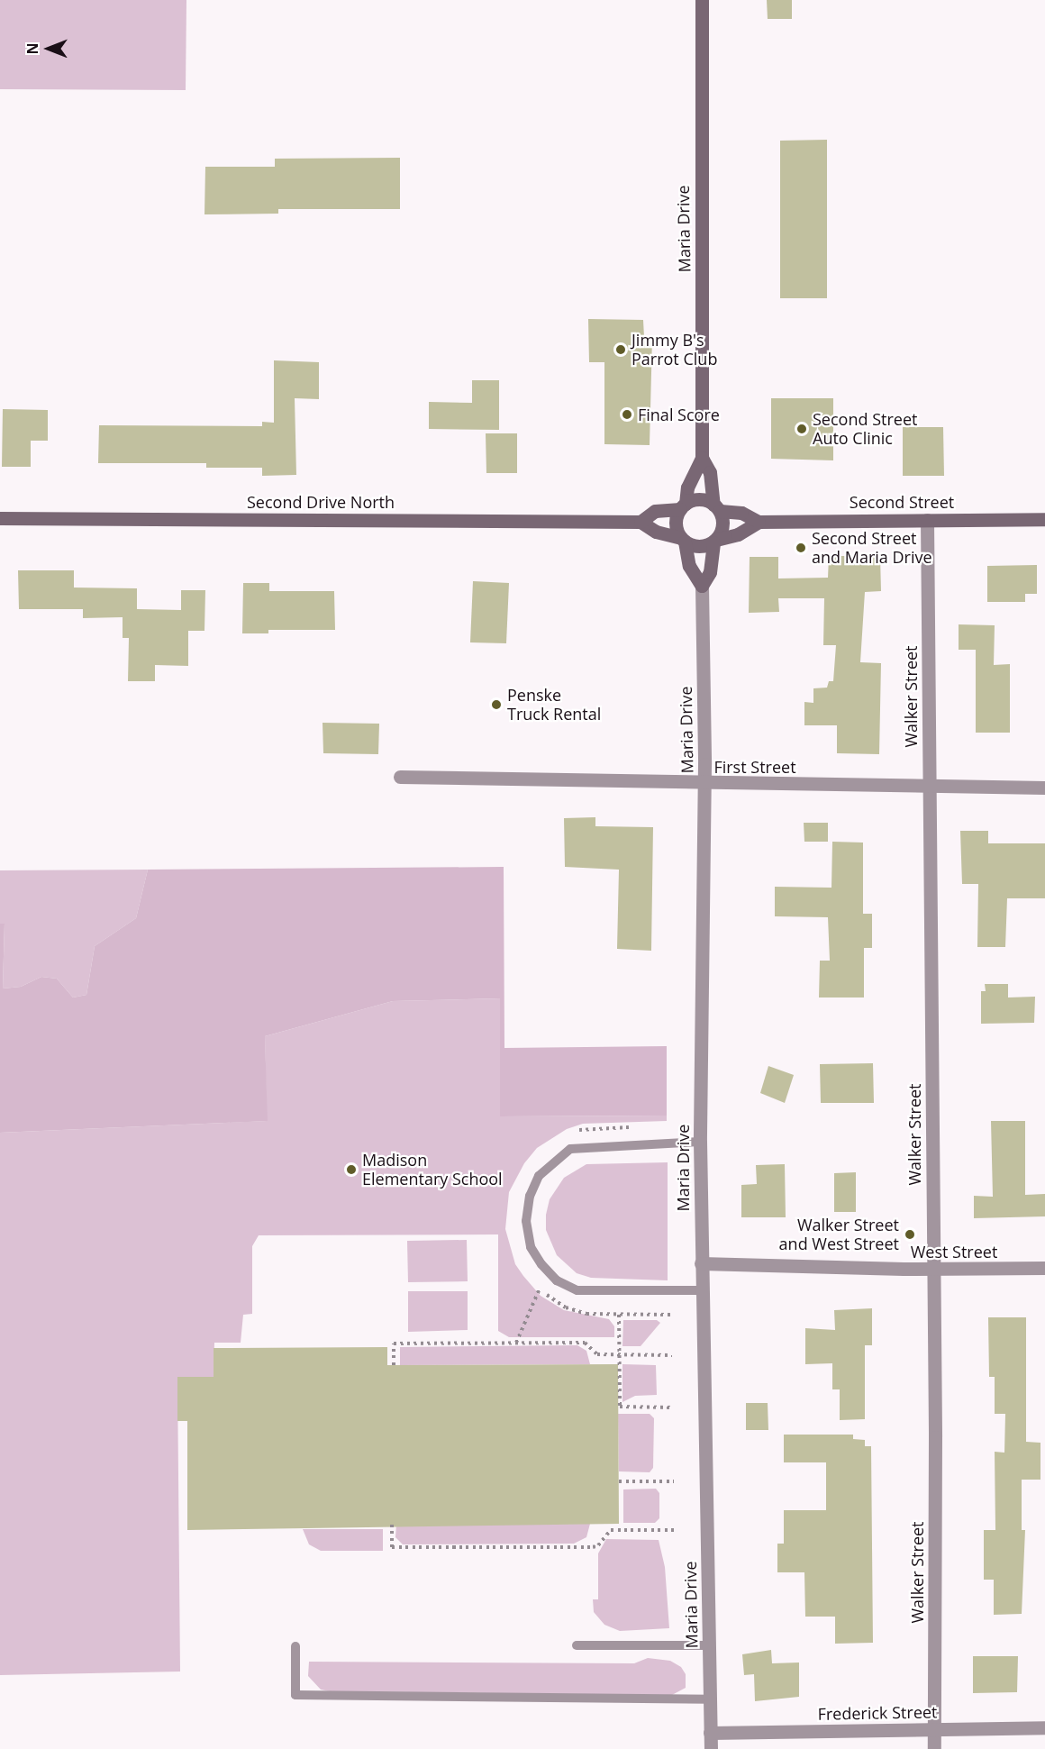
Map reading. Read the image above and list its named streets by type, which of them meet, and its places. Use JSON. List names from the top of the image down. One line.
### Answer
{"streets":{"street":["Maria Drive","Second Drive North","Second Street","Walker Street","First Street","West Street","Frederick Street"]},"crossings":[["Maria Drive","First Street"],["Maria Drive","West Street"],["Maria Drive","Frederick Street"],["Second Street","Walker Street"],["Walker Street","First Street"],["Walker Street","West Street"],["Walker Street","Frederick Street"]],"places":["Jimmy B's Parrot Club","Final Score","Second Street Auto Clinic","Second Street and Maria Drive","Penske Truck Rental","Madison Elementary School","Walker Street and West Street"],"north":"left"}
